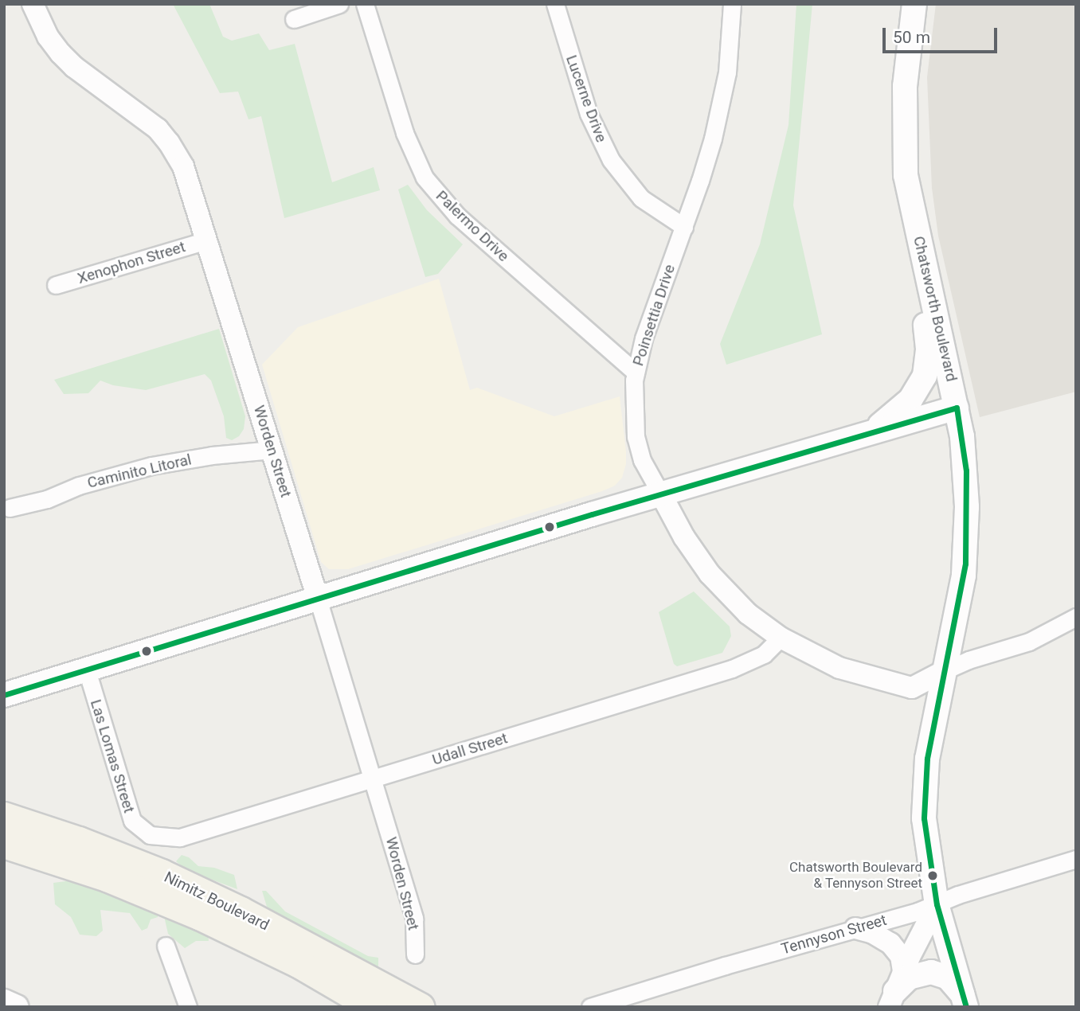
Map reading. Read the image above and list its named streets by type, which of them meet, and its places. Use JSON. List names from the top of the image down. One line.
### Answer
{"streets":{"main road":["Chatsworth Boulevard","Nimitz Boulevard"],"street":["Lucerne Drive","Palermo Drive","Xenophon Street","Poinsettia Drive","Worden Street","Caminito Litoral","Udall Street","Las Lomas Street","Tennyson Street"]},"crossings":[["Lucerne Drive","Poinsettia Drive"],["Palermo Drive","Poinsettia Drive"],["Xenophon Street","Worden Street"],["Chatsworth Boulevard","Poinsettia Drive"],["Chatsworth Boulevard","Tennyson Street"],["Poinsettia Drive","Udall Street"],["Worden Street","Caminito Litoral"],["Worden Street","Udall Street"],["Udall Street","Las Lomas Street"]],"places":["Chatsworth Boulevard & Tennyson Street"],"scale_bar":"50 m"}
